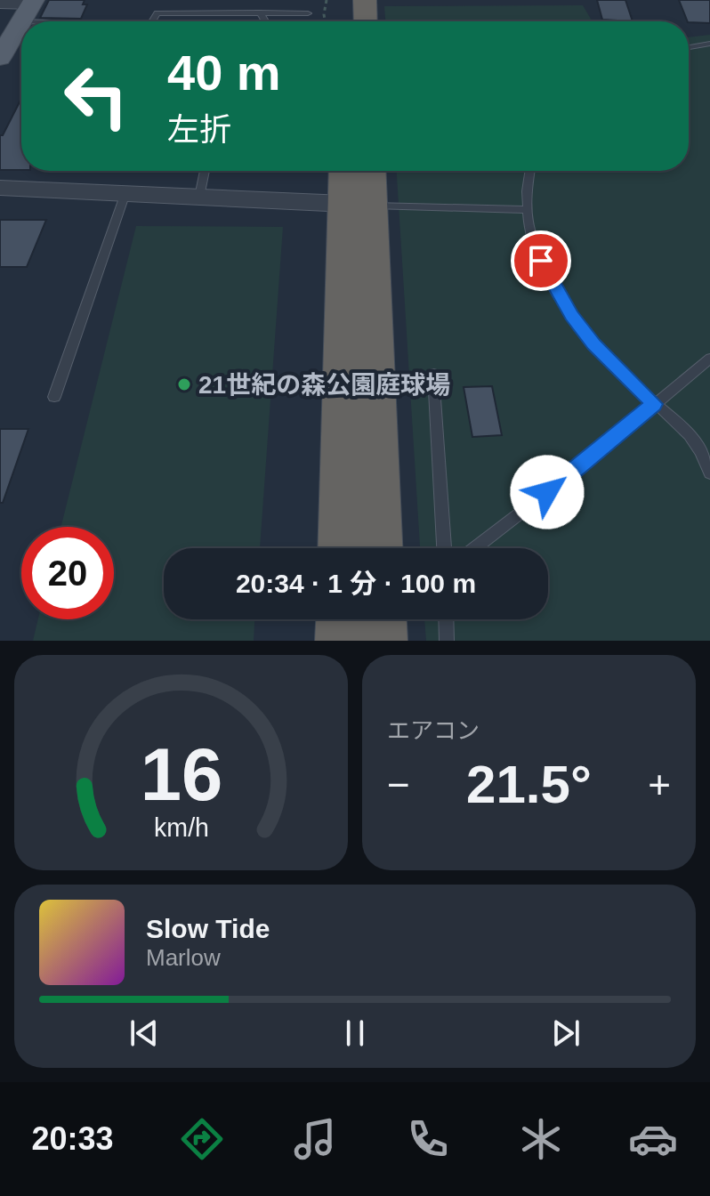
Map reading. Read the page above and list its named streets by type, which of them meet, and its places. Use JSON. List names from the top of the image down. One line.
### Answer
{"places":["21世紀の森公園庭球場"],"page":{"turn":["40 m","左折"],"limit":"20","trip":"20:34 · 1 分 · 100 m","tile":"エアコン","heat":["−","21.5°","+"],"song":["Slow Tide","Marlow"],"tabs":"20:33","gauge":["16","km/h"]}}
